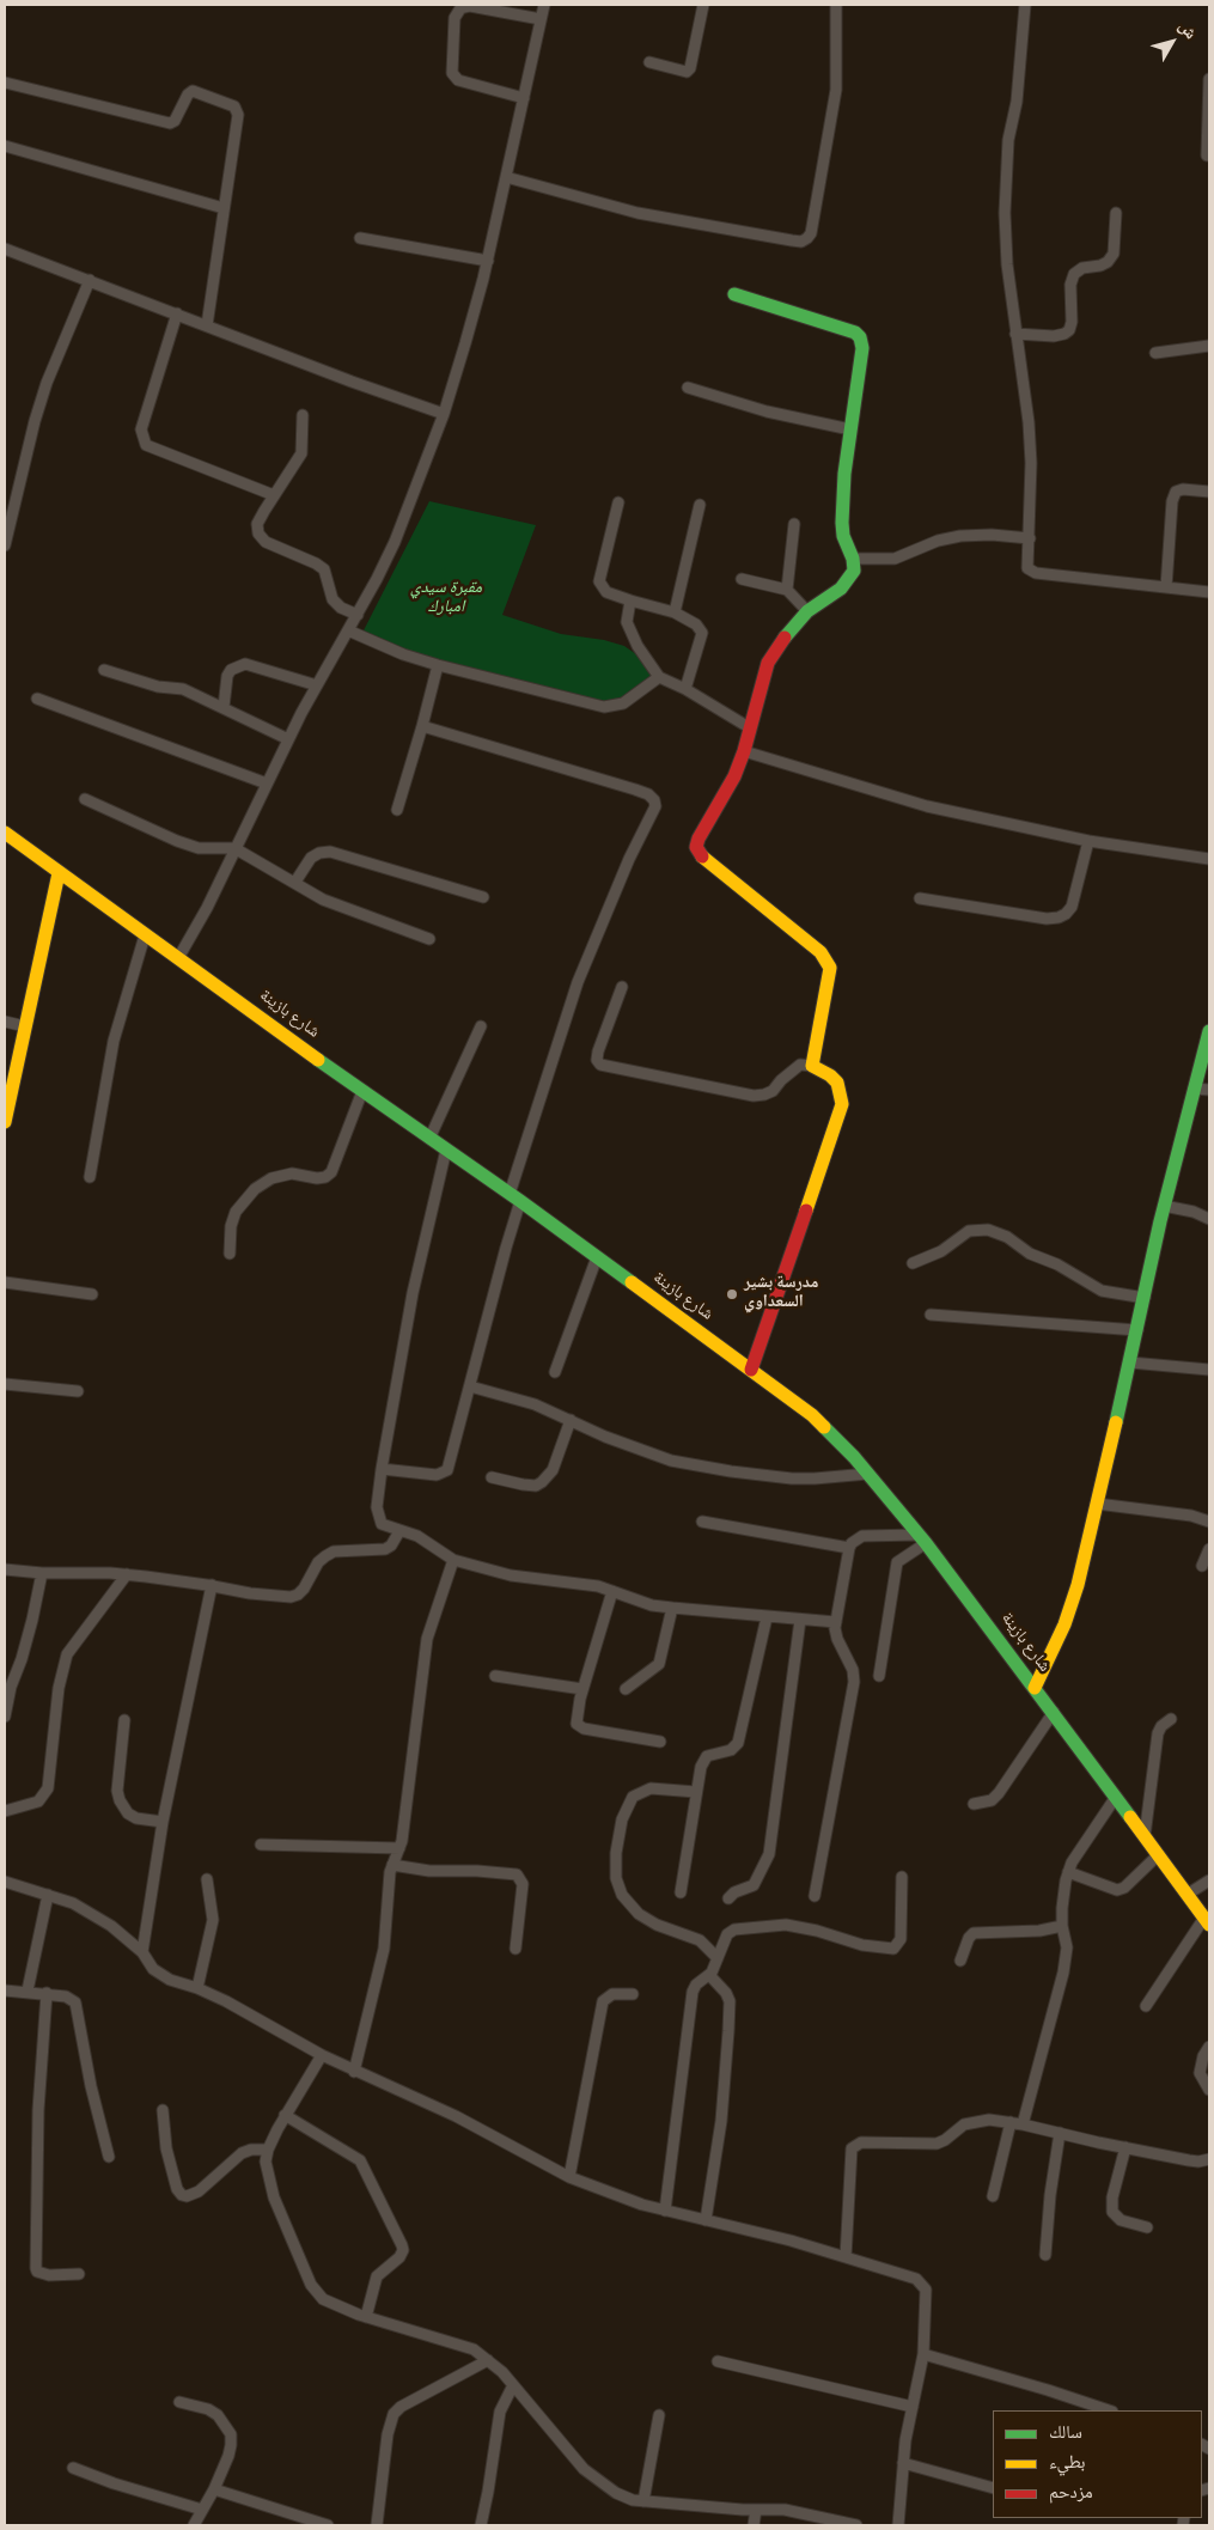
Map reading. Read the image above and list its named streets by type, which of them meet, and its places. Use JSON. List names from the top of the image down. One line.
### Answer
{"streets":{"street":["شارع بازينة"]},"parks":["مقبرة سيدي امبارك"],"places":["مدرسة بشير السعداوي"],"legend":["سالك","بطيء","مزدحم"],"north":"top right"}
